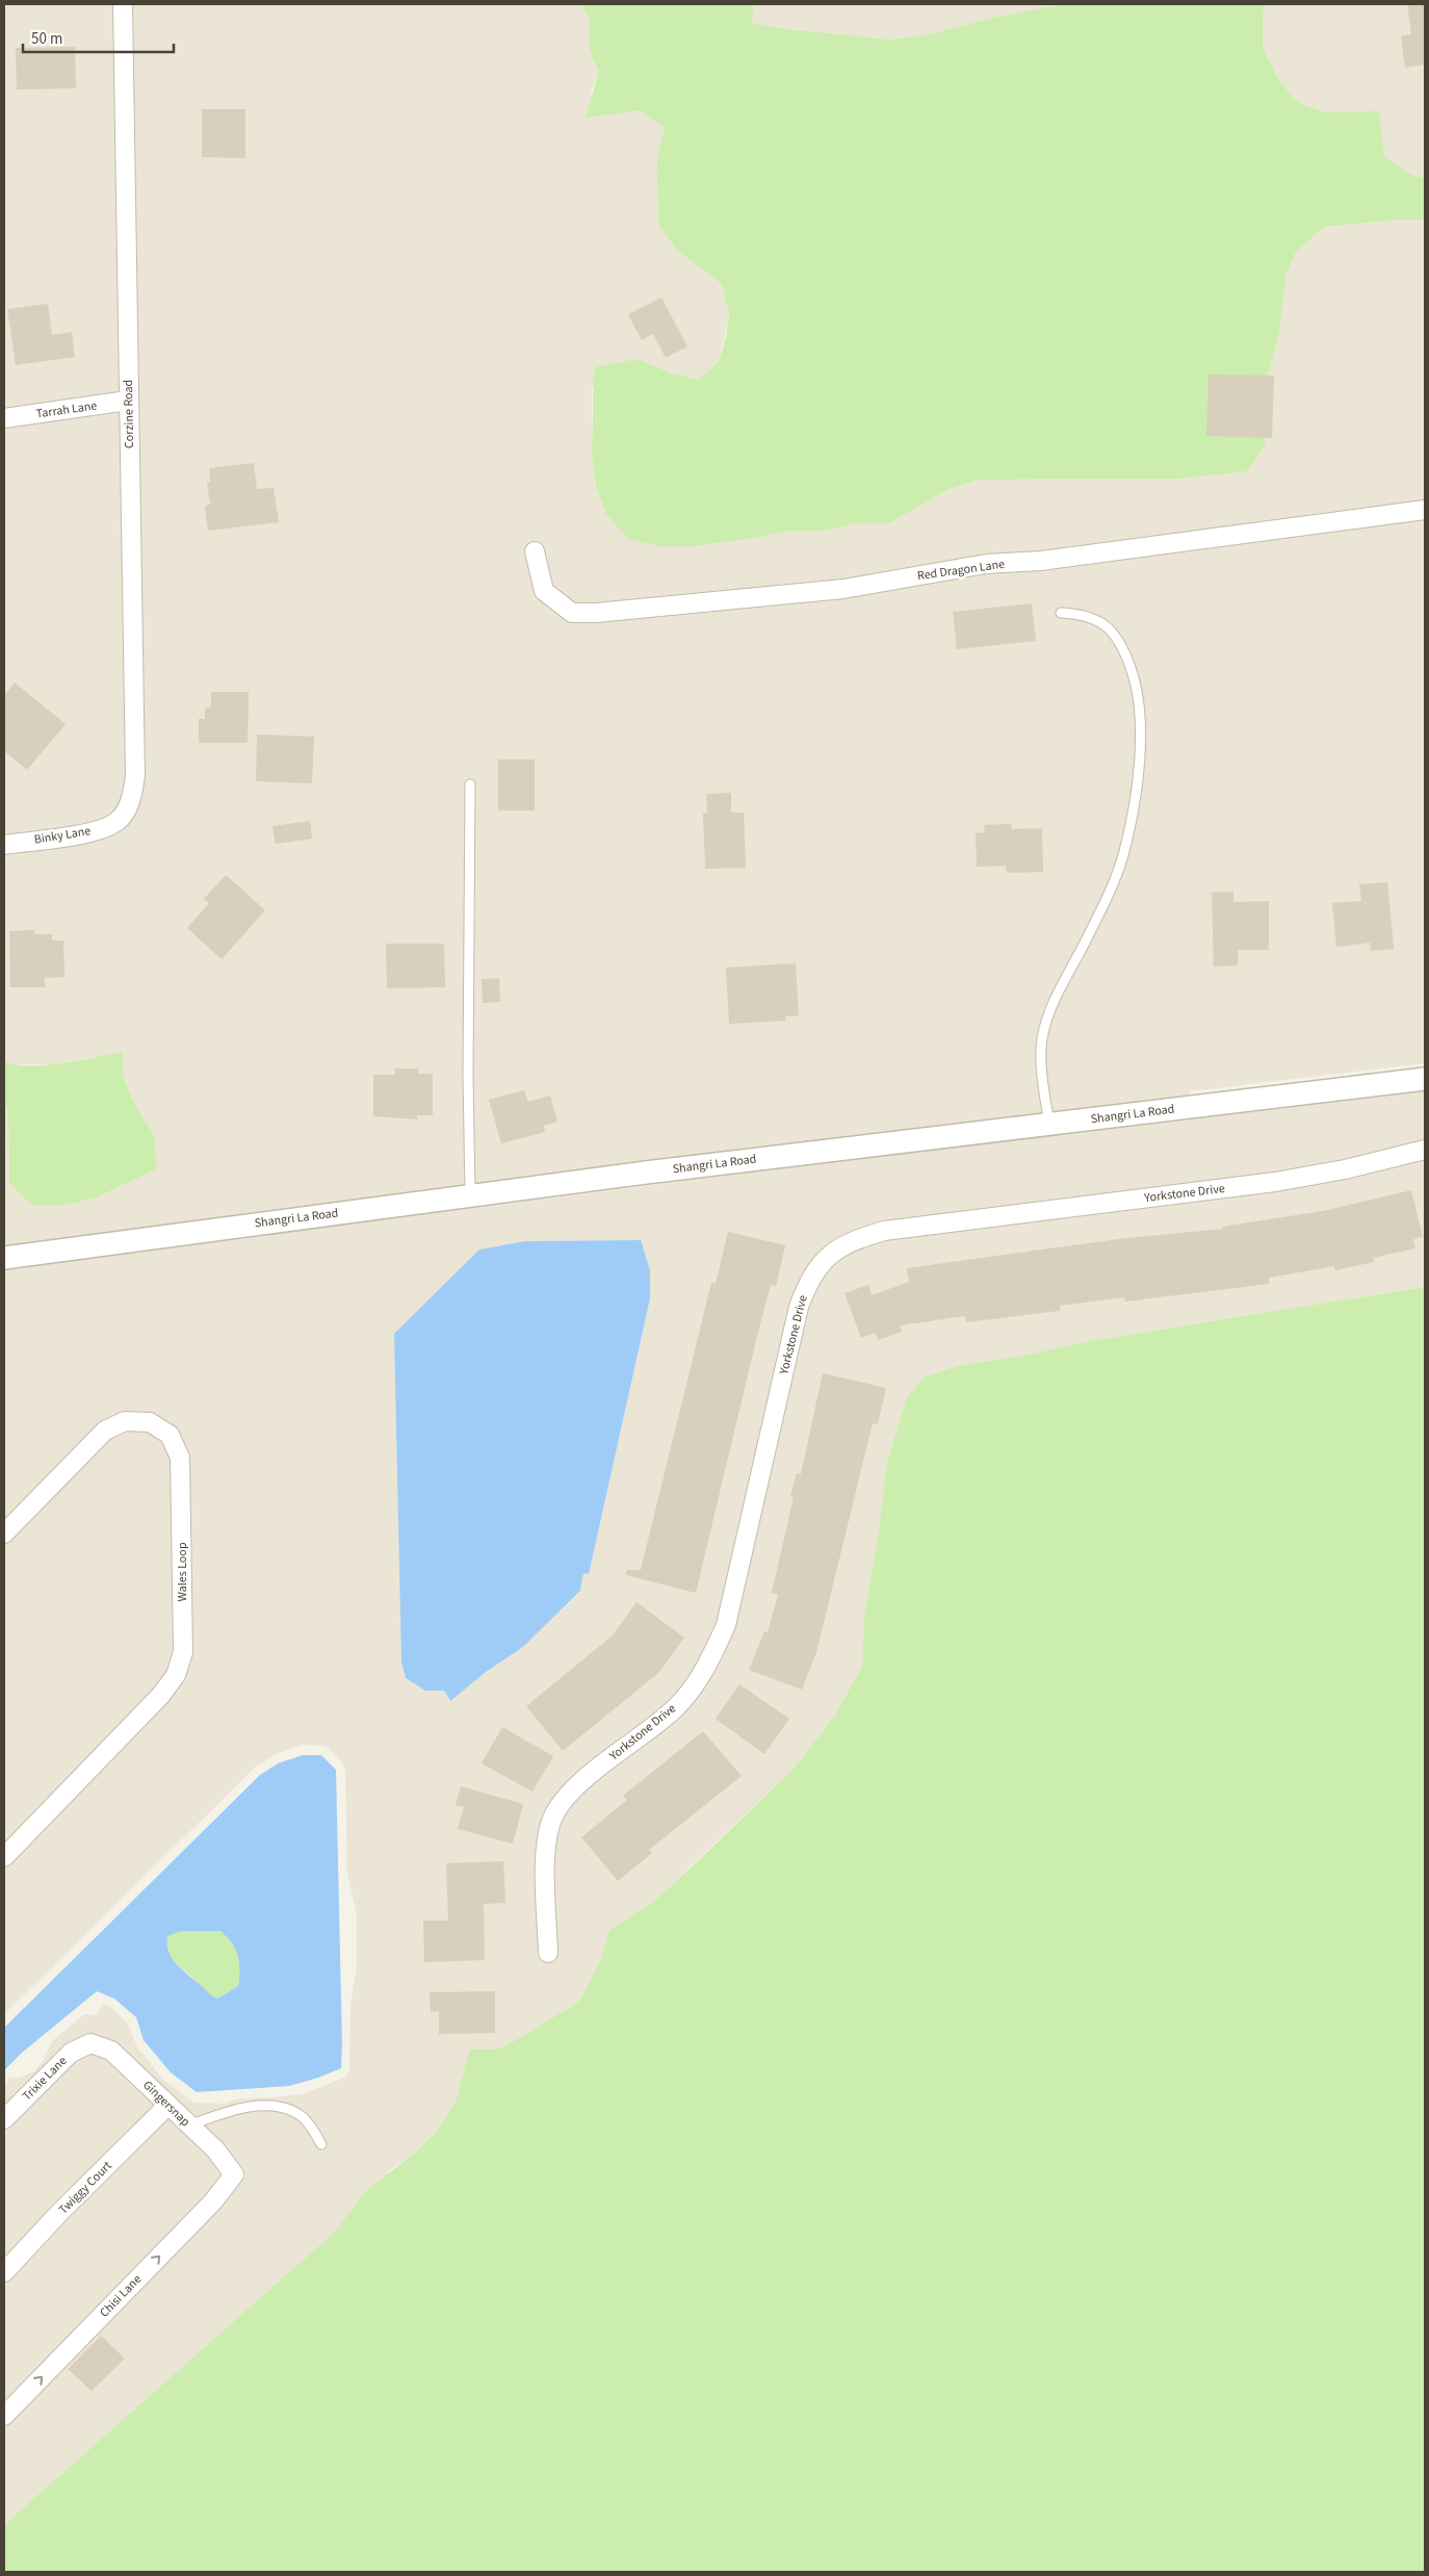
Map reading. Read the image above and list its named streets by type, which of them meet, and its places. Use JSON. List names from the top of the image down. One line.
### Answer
{"streets":{"street":["Tarrah Lane","Corzine Road","Red Dragon Lane","Binky Lane","Shangri La Road","Yorkstone Drive","Wales Loop","Trixie Lane","Gingersnap","Twiggy Court","Chisi Lane"]},"crossings":[["Tarrah Lane","Corzine Road"],["Corzine Road","Binky Lane"],["Trixie Lane","Gingersnap"],["Gingersnap","Twiggy Court"],["Gingersnap","Chisi Lane"]],"one_way":["Chisi Lane"],"scale_bar":"50 m"}
